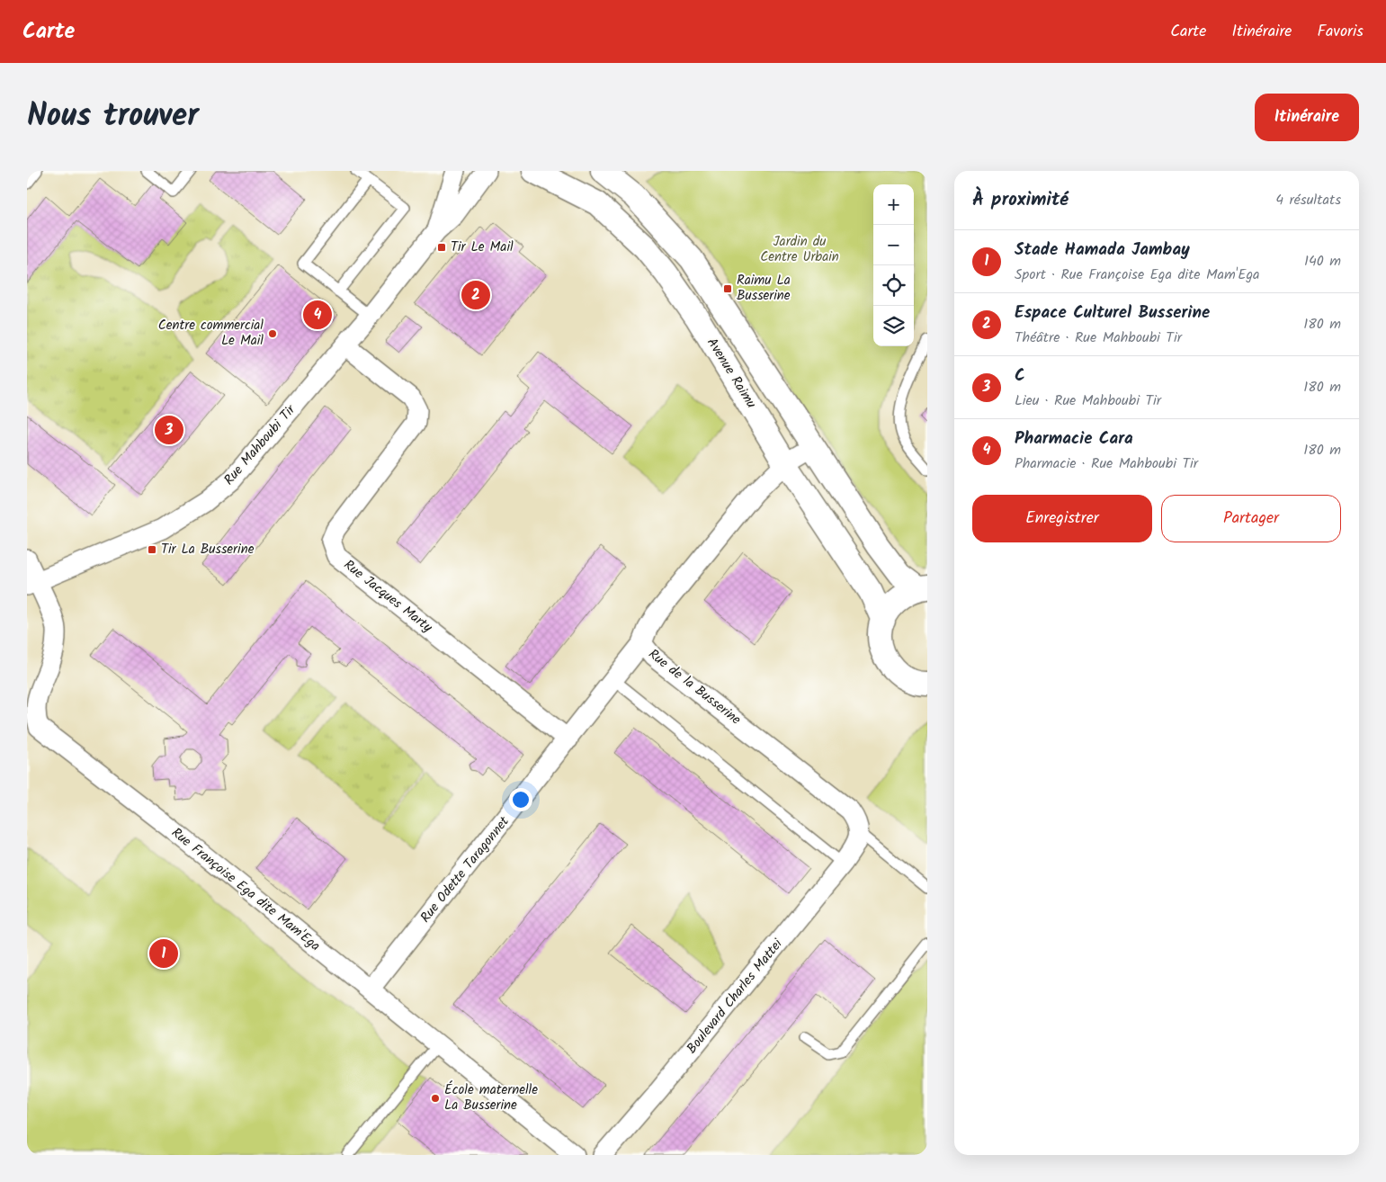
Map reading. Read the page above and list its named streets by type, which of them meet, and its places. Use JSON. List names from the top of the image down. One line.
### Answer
{"streets":{"street":["Avenue Raimu","Rue Mahboubi Tir","Rue Jacques Marty","Rue de la Busserine","Rue Odette Taragonnet","Rue Françoise Ega dite Mam'Ega","Boulevard Charles Mattei"]},"crossings":[["Avenue Raimu","Rue de la Busserine"],["Rue Mahboubi Tir","Rue Jacques Marty"],["Rue Mahboubi Tir","Rue Françoise Ega dite Mam'Ega"],["Rue Jacques Marty","Rue Odette Taragonnet"],["Rue de la Busserine","Rue Odette Taragonnet"],["Rue de la Busserine","Boulevard Charles Mattei"],["Rue Odette Taragonnet","Rue Françoise Ega dite Mam'Ega"]],"parks":["Jardin du Centre Urbain"],"places":{"transit":["Tir Le Mail","Raimu La Busserine","Tir La Busserine"],"other":["Centre commercial Le Mail","École maternelle La Busserine"]},"page":{"header":"Carte","nav":["Carte","Itinéraire","Favoris"],"title":"Nous trouver","buttons":["Itinéraire",["Enregistrer","Partager"]],"heading":["À proximité","4 résultats"],"map_buttons":["+","−"],"list":[{"mark":"1","name":"Stade Hamada Jambay","note":"Sport · Rue Françoise Ega dite Mam'Ega","value":"140 m"},{"mark":"2","name":"Espace Culturel Busserine","note":"Théâtre · Rue Mahboubi Tir","value":"180 m"},{"mark":"3","name":"C","note":"Lieu · Rue Mahboubi Tir","value":"180 m"},{"mark":"4","name":"Pharmacie Cara","note":"Pharmacie · Rue Mahboubi Tir","value":"180 m"}],"pins":["2","4","3","1"]}}
